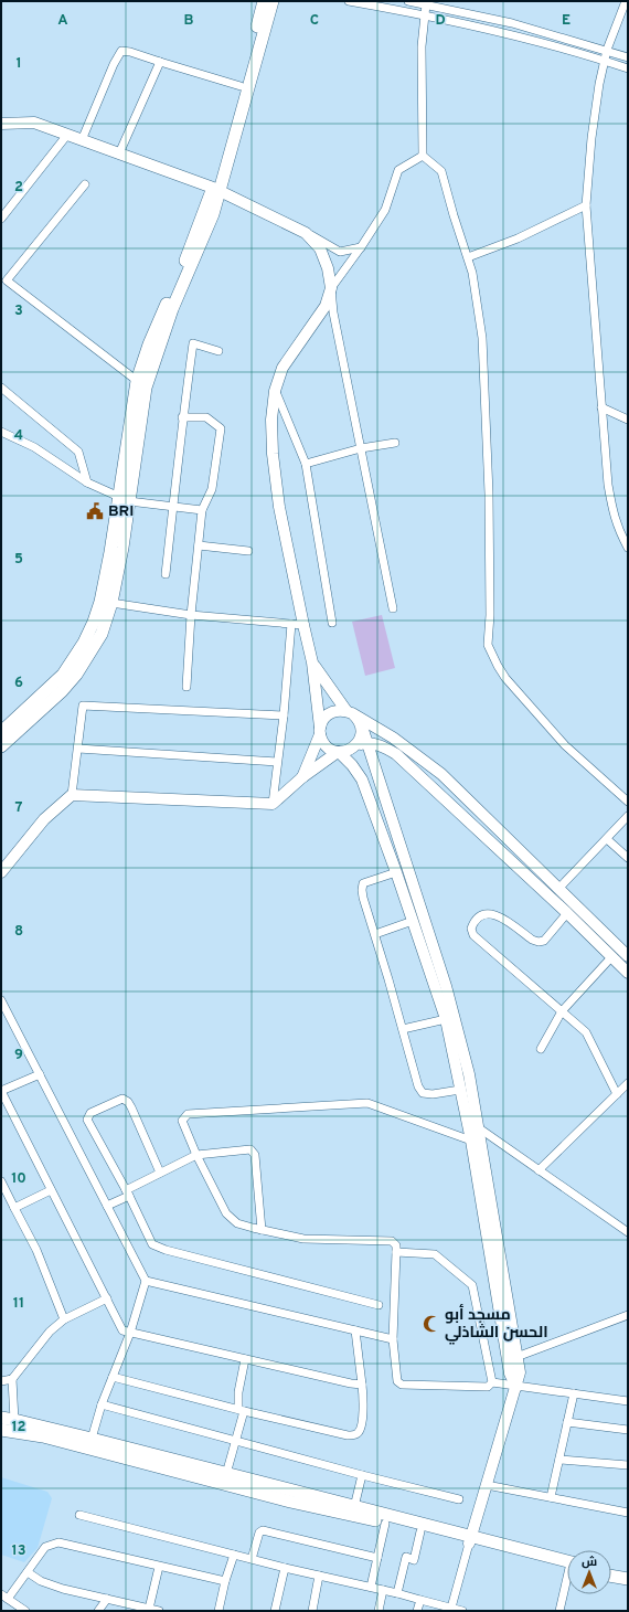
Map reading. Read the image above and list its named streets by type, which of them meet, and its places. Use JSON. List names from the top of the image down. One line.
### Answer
{"places":{"public building":["BRI"],"mosque":["مسجد أبو الحسن الشاذلي"]},"north":"top","grid":{"columns":["A","B","C","D","E"],"rows":["1","2","3","4","5","6","7","8","9","10","11","12","13"]}}
